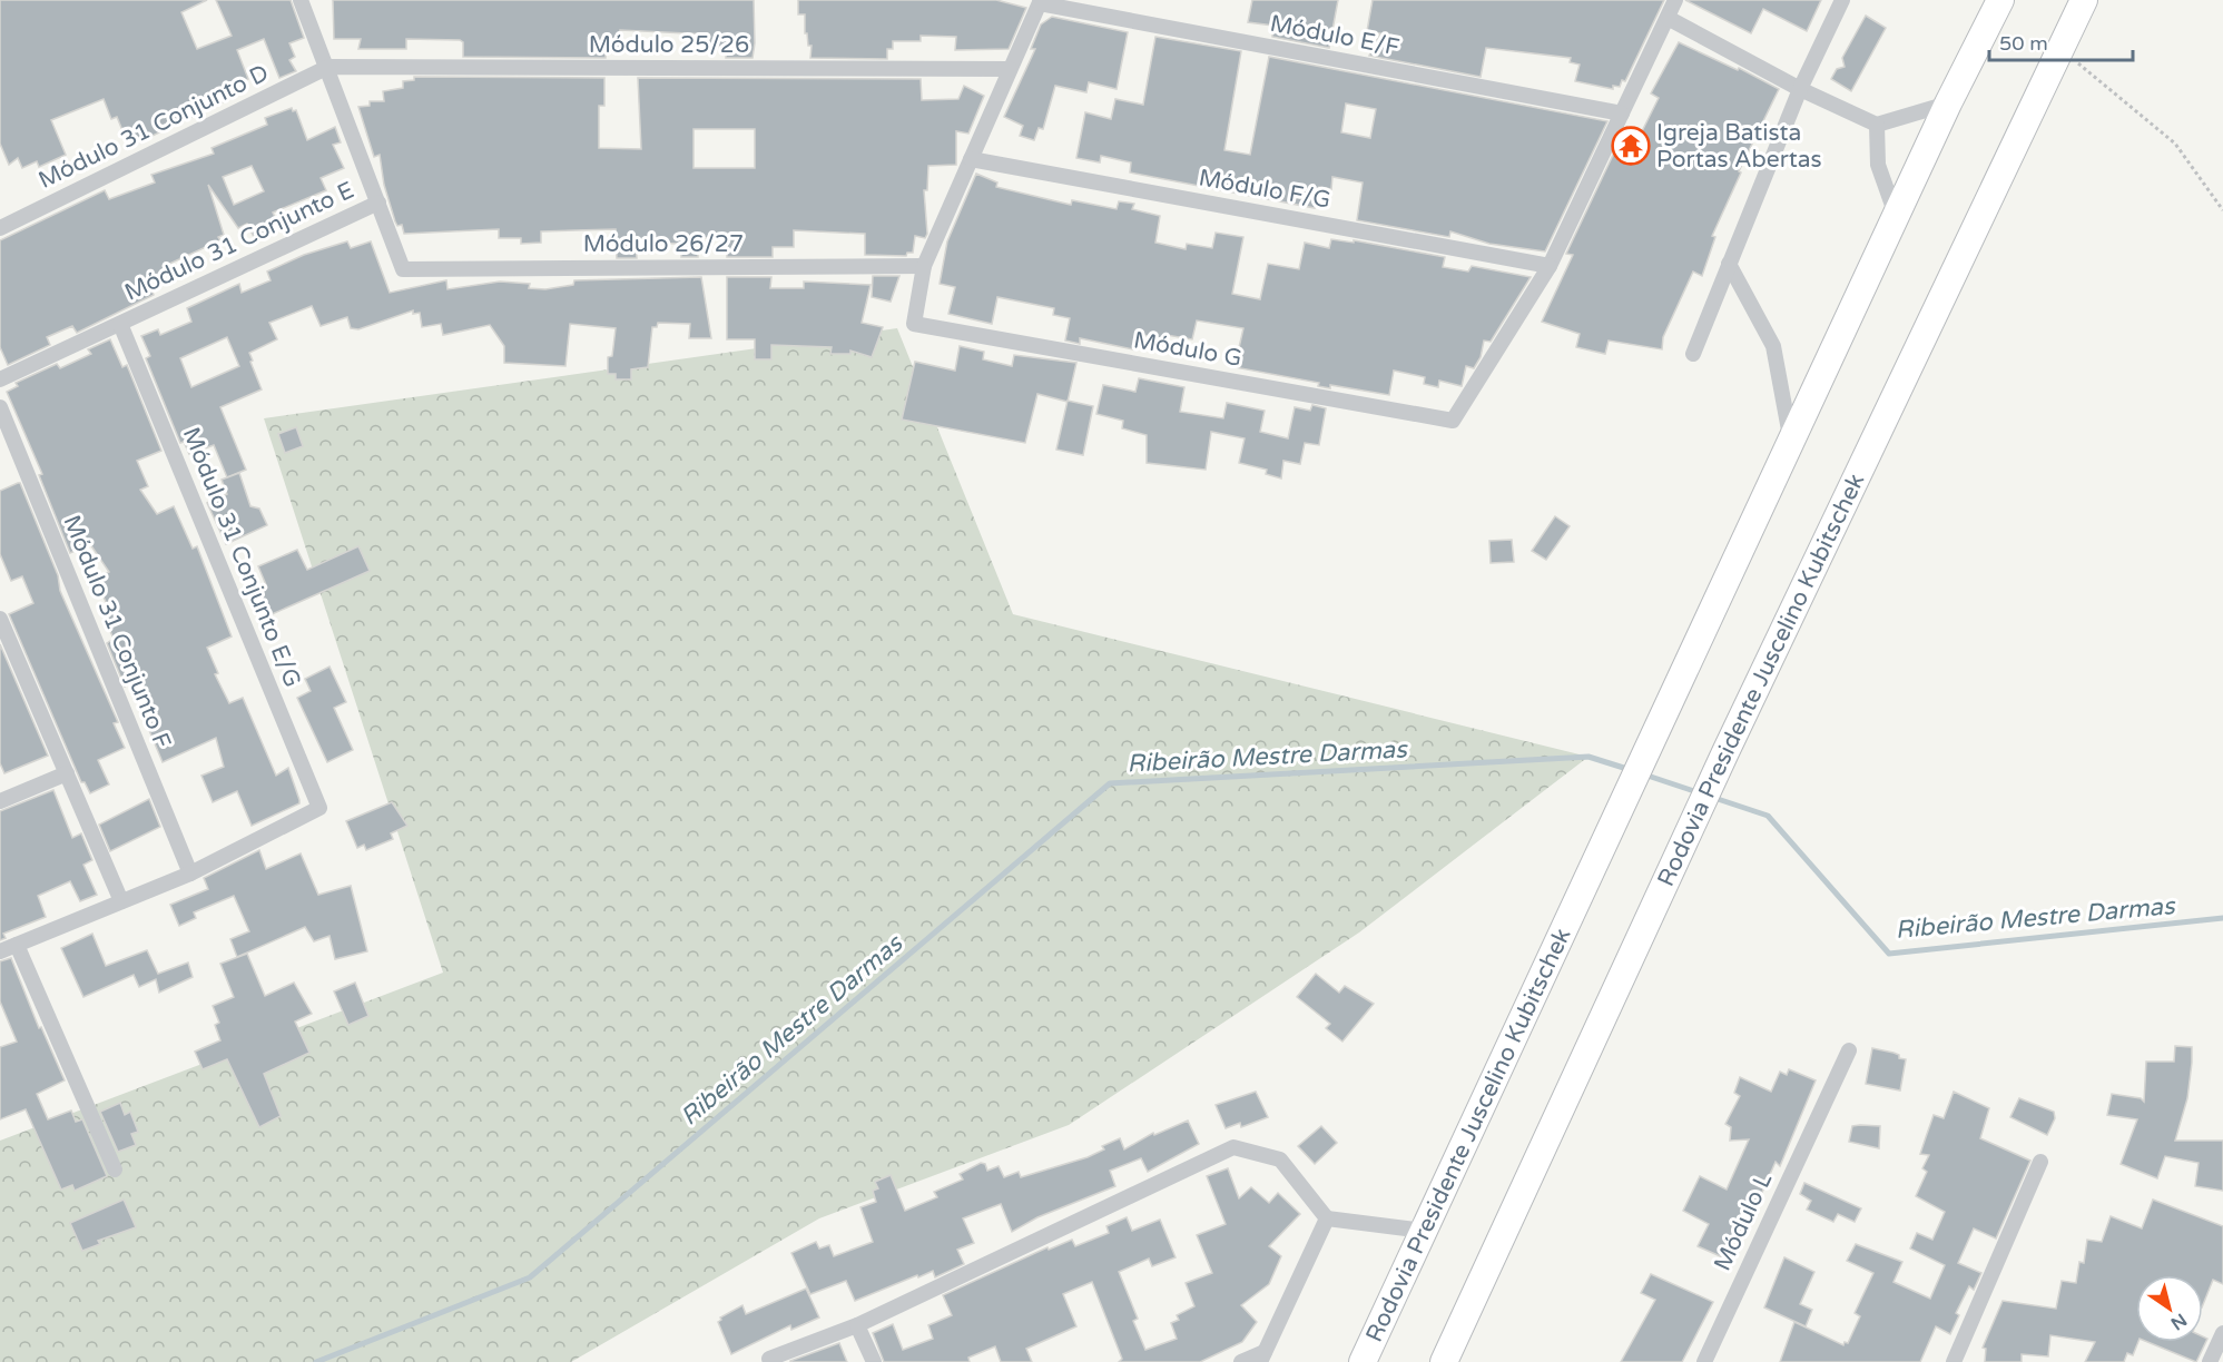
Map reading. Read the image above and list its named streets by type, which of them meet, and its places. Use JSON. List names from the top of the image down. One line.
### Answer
{"streets":{"highway":["Rodovia Presidente Juscelino Kubitschek"],"street":["Módulo E/F","Módulo 25/26","Módulo 31 Conjunto D","Módulo F/G","Módulo 31 Conjunto E","Módulo 26/27","Módulo G","Módulo 31 Conjunto E/G","Módulo 31 Conjunto F","Módulo L"]},"crossings":[["Módulo 25/26","Módulo 31 Conjunto D"],["Módulo F/G","Módulo G"],["Módulo 31 Conjunto E","Módulo 26/27"],["Módulo 31 Conjunto E","Módulo 31 Conjunto E/G"],["Módulo 26/27","Módulo G"],["Módulo 31 Conjunto E/G","Módulo 31 Conjunto F"]],"water":["Ribeirão Mestre Darmas"],"places":{"temple":["Igreja Batista Portas Abertas"]},"scale_bar":"50 m","north":"bottom right"}
